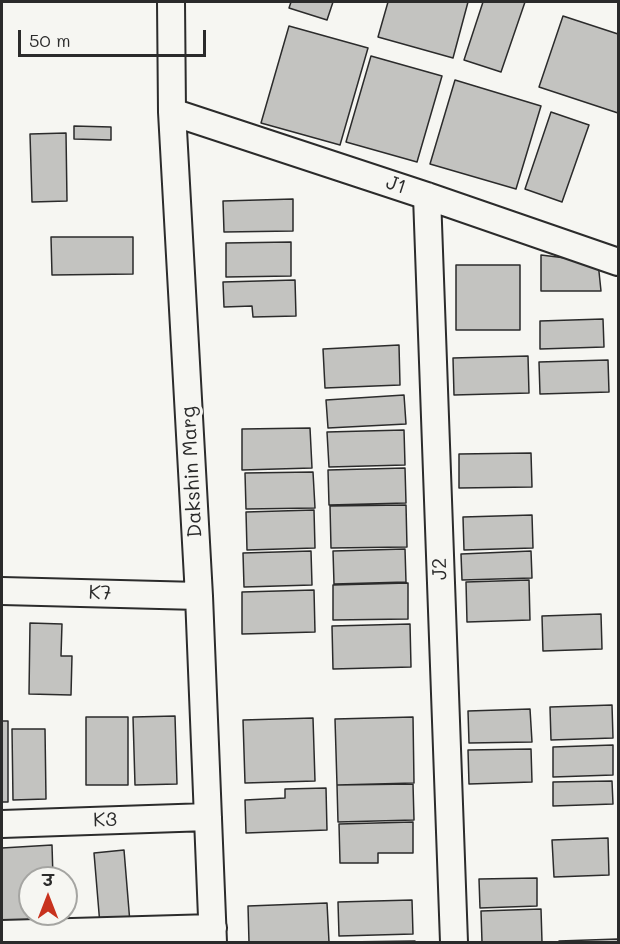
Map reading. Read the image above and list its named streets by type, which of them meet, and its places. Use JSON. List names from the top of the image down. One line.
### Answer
{"streets":{"street":["J1","Dakshin Marg","J2","K7","K3"]},"crossings":[["J1","Dakshin Marg"],["J1","J2"],["Dakshin Marg","K7"],["Dakshin Marg","K3"]],"scale_bar":"50 m","north":"top"}
